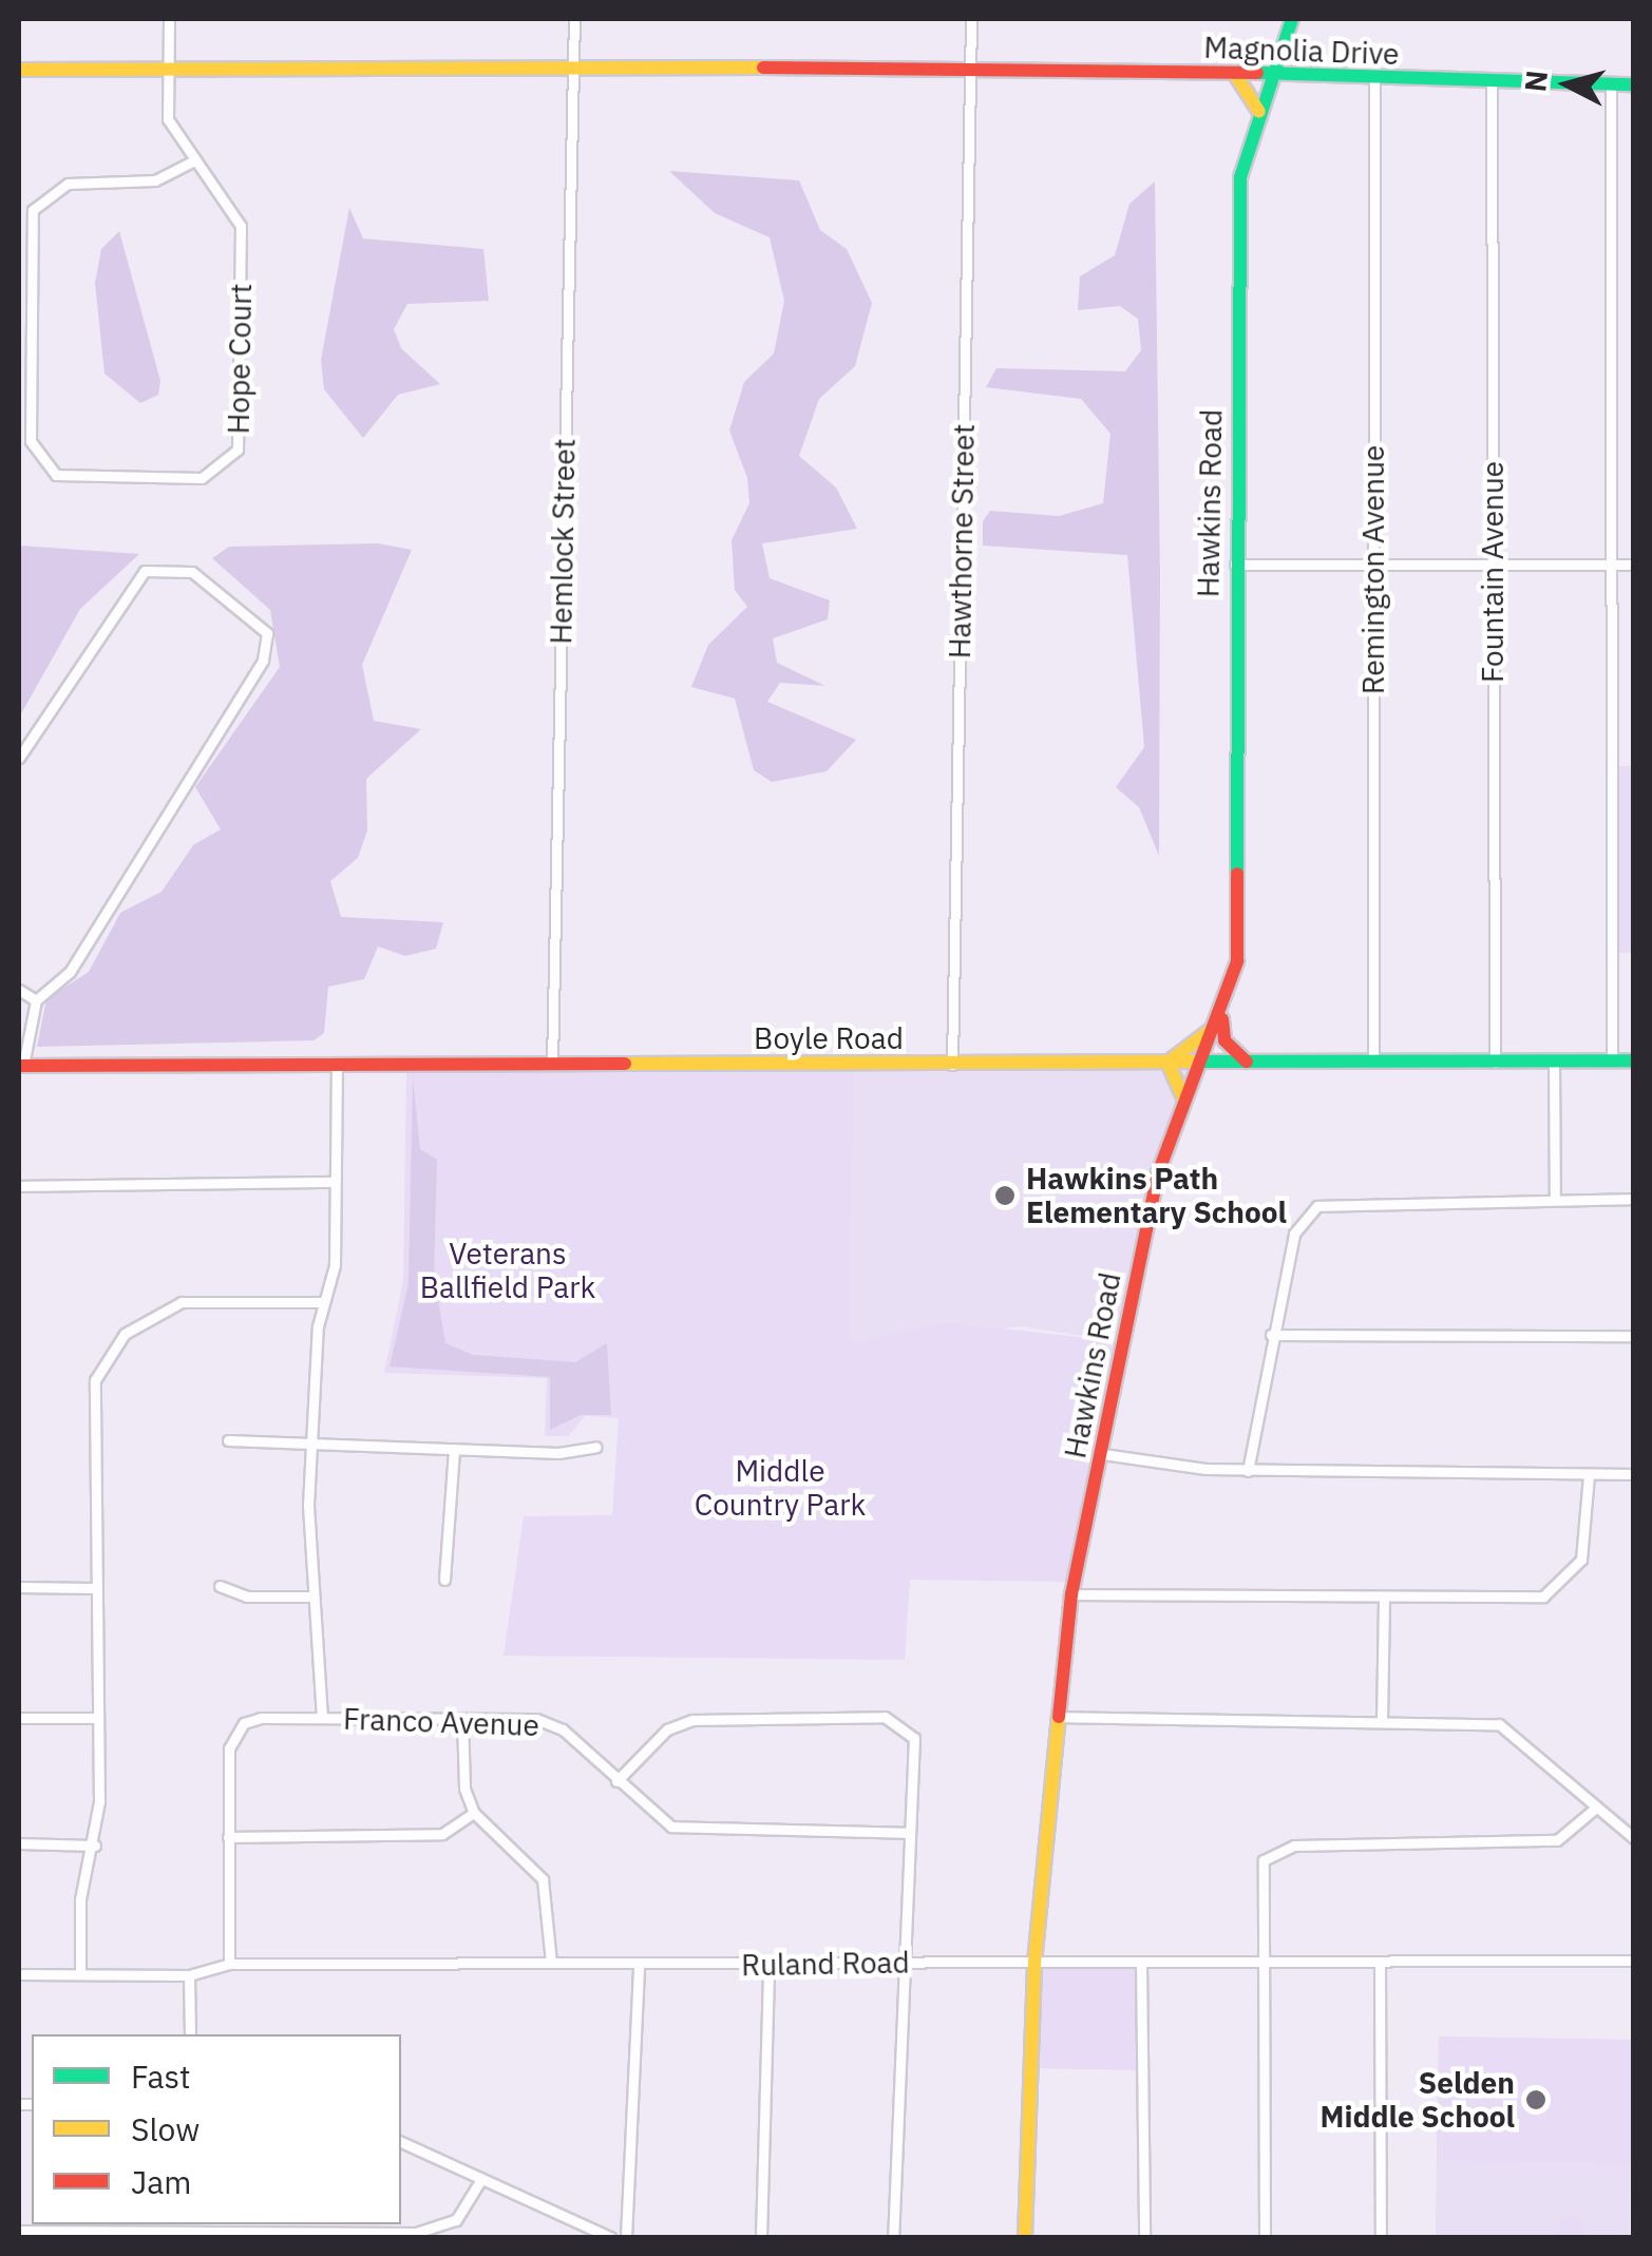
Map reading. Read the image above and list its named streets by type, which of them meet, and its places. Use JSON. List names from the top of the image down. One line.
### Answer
{"streets":{"street":["Magnolia Drive","Hope Court","Hawkins Road","Hemlock Street","Hawthorne Street","Remington Avenue","Fountain Avenue","Boyle Road","Franco Avenue","Ruland Road"]},"crossings":[["Magnolia Drive","Hope Court"],["Magnolia Drive","Hawkins Road"],["Magnolia Drive","Hemlock Street"],["Magnolia Drive","Hawthorne Street"],["Magnolia Drive","Remington Avenue"],["Magnolia Drive","Fountain Avenue"],["Hawkins Road","Boyle Road"],["Hawkins Road","Ruland Road"],["Hemlock Street","Boyle Road"],["Hawthorne Street","Boyle Road"],["Remington Avenue","Boyle Road"],["Fountain Avenue","Boyle Road"],["Franco Avenue","Ruland Road"]],"parks":["Veterans Ballfield Park","Middle Country Park"],"places":["Hawkins Path Elementary School","Selden Middle School"],"legend":["Fast","Slow","Jam"],"north":"left"}
